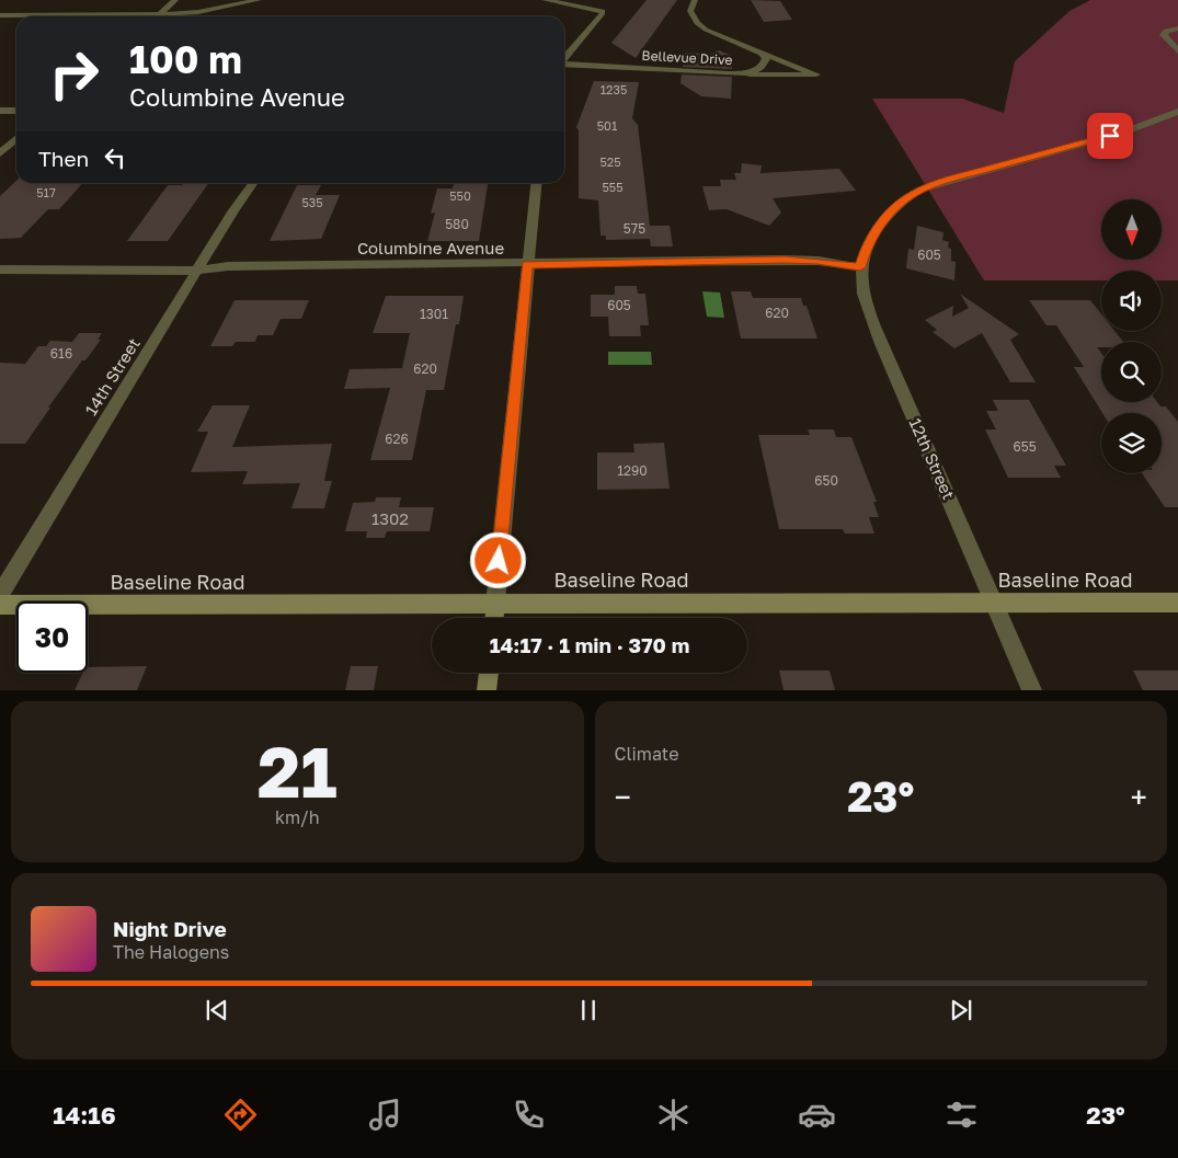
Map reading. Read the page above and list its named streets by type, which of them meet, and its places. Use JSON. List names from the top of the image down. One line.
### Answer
{"streets":{"street":["Bellevue Drive","Columbine Avenue","14th Street","12th Street","Baseline Road"]},"crossings":[["Columbine Avenue","14th Street"],["Columbine Avenue","12th Street"],["12th Street","Baseline Road"]],"house_numbers":["1235","501","525","555","517","550","535","580","575","605","605","620","1301","616","620","626","655","1290","650","1302"],"north":"bottom","page":{"turn":["100 m","Columbine Avenue"],"then":"Then","limit":"30","trip":"14:17 · 1 min · 370 m","tile":[["21","km/h"],"Climate"],"heat":["−","23°","+"],"song":["Night Drive","The Halogens"],"tabs":["14:16","23°"]}}
